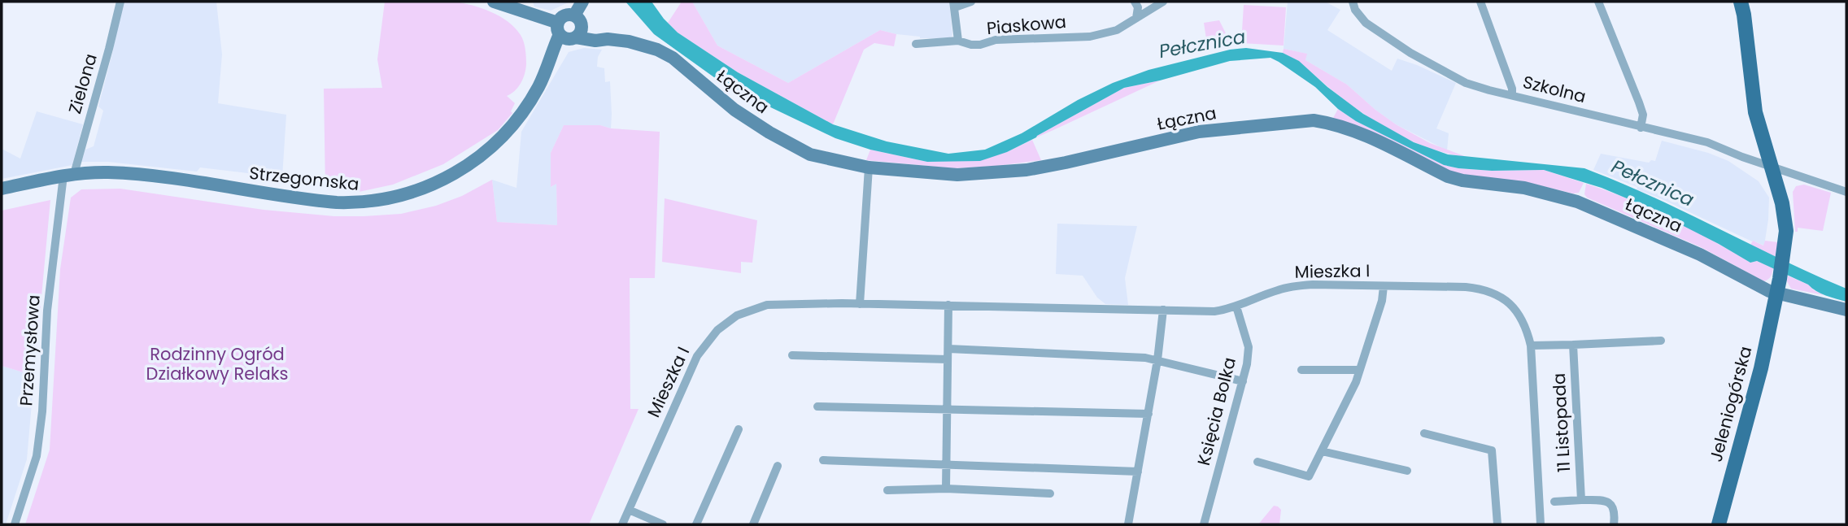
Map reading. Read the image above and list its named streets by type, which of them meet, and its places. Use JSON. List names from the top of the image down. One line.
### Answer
{"streets":{"main road":["Jeleniogórska"],"street":["Piaskowa","Zielona","Szkolna","Łączna","Strzegomska","Mieszka I","Przemysłowa","Księcia Bolka","11 Listopada"]},"crossings":[["Zielona","Strzegomska"],["Zielona","Przemysłowa"],["Szkolna","Jeleniogórska"],["Łączna","Strzegomska"],["Łączna","Jeleniogórska"],["Strzegomska","Przemysłowa"],["Mieszka I","Księcia Bolka"]],"water":["Pełcznica"],"parks":["Rodzinny Ogród Działkowy Relaks"]}
